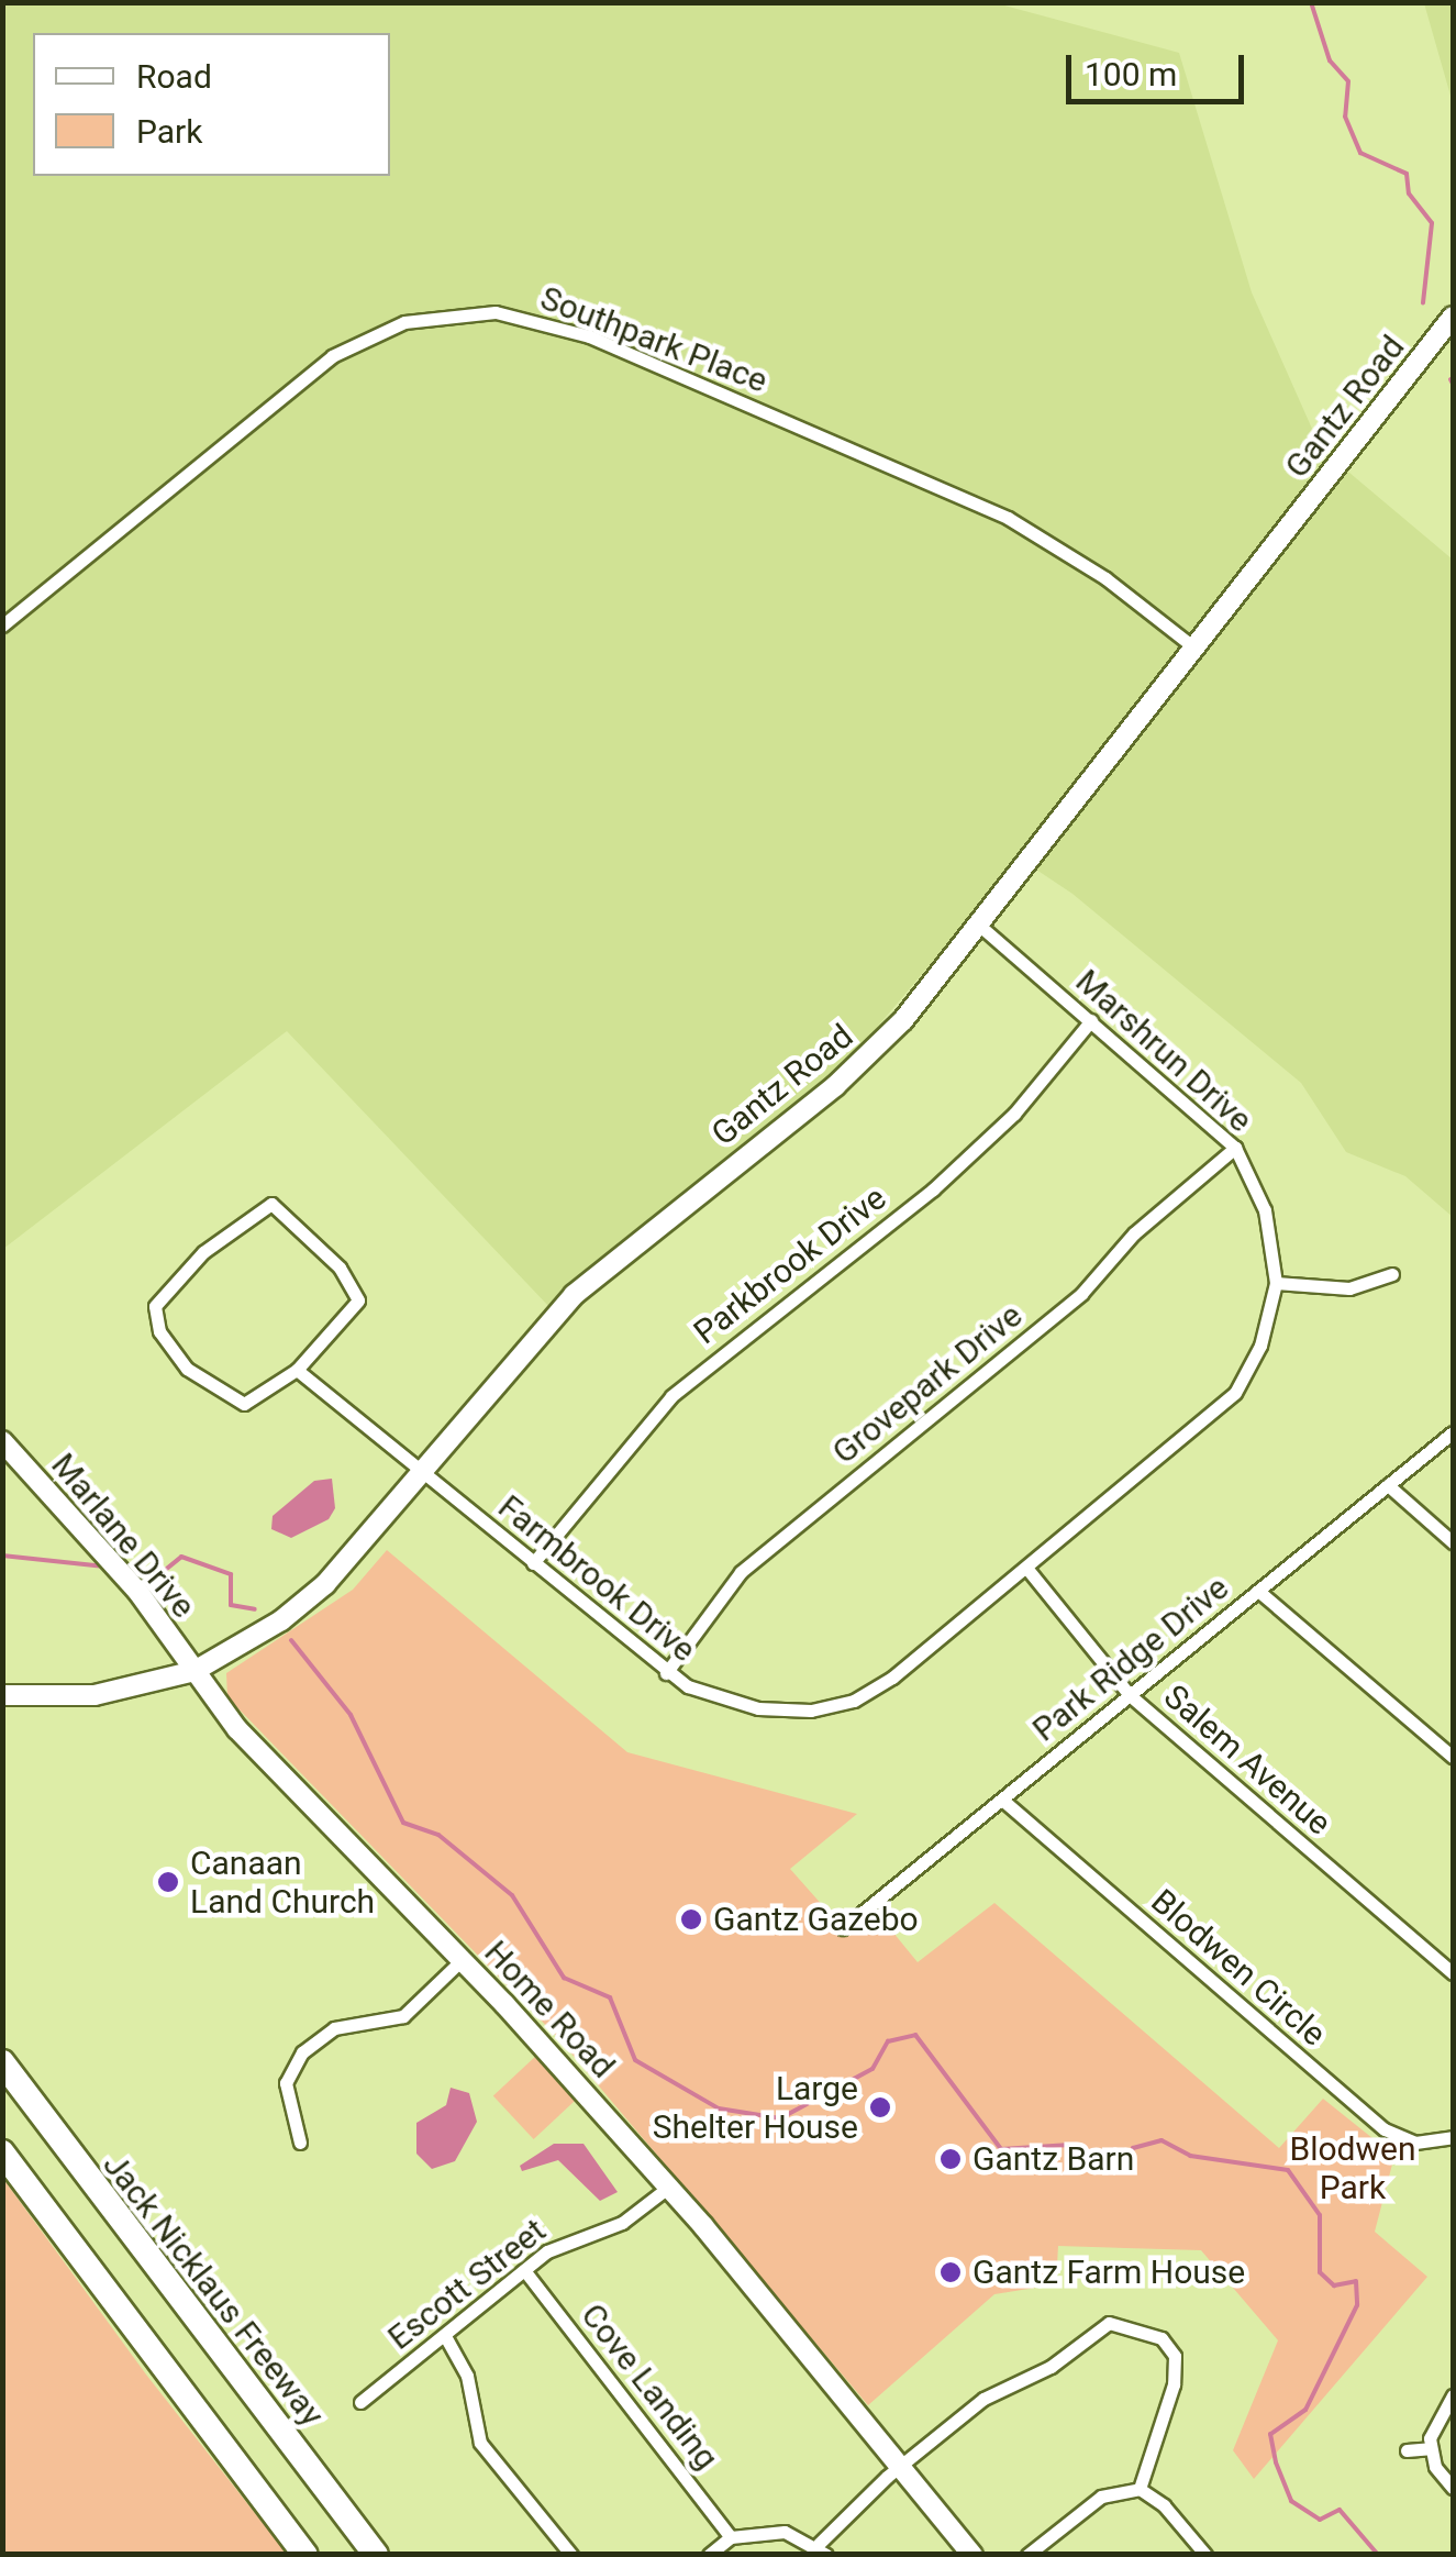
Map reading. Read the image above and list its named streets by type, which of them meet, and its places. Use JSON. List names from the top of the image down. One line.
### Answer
{"streets":{"highway":["Jack Nicklaus Freeway"],"main road":["Gantz Road","Marlane Drive","Home Road"],"street":["Southpark Place","Marshrun Drive","Parkbrook Drive","Grovepark Drive","Farmbrook Drive","Park Ridge Drive","Salem Avenue","Blodwen Circle","Escott Street","Cove Landing"]},"crossings":[["Southpark Place","Gantz Road"],["Gantz Road","Marshrun Drive"],["Gantz Road","Marlane Drive"],["Gantz Road","Farmbrook Drive"],["Gantz Road","Home Road"],["Marshrun Drive","Parkbrook Drive"],["Marshrun Drive","Grovepark Drive"],["Marshrun Drive","Farmbrook Drive"],["Parkbrook Drive","Farmbrook Drive"],["Grovepark Drive","Farmbrook Drive"],["Marlane Drive","Home Road"],["Farmbrook Drive","Salem Avenue"],["Park Ridge Drive","Salem Avenue"],["Park Ridge Drive","Blodwen Circle"],["Home Road","Escott Street"],["Escott Street","Cove Landing"]],"parks":["Blodwen Park"],"places":["Canaan Land Church","Gantz Gazebo","Large Shelter House","Gantz Barn","Gantz Farm House"],"legend":["Road","Park"],"scale_bar":"100 m"}
